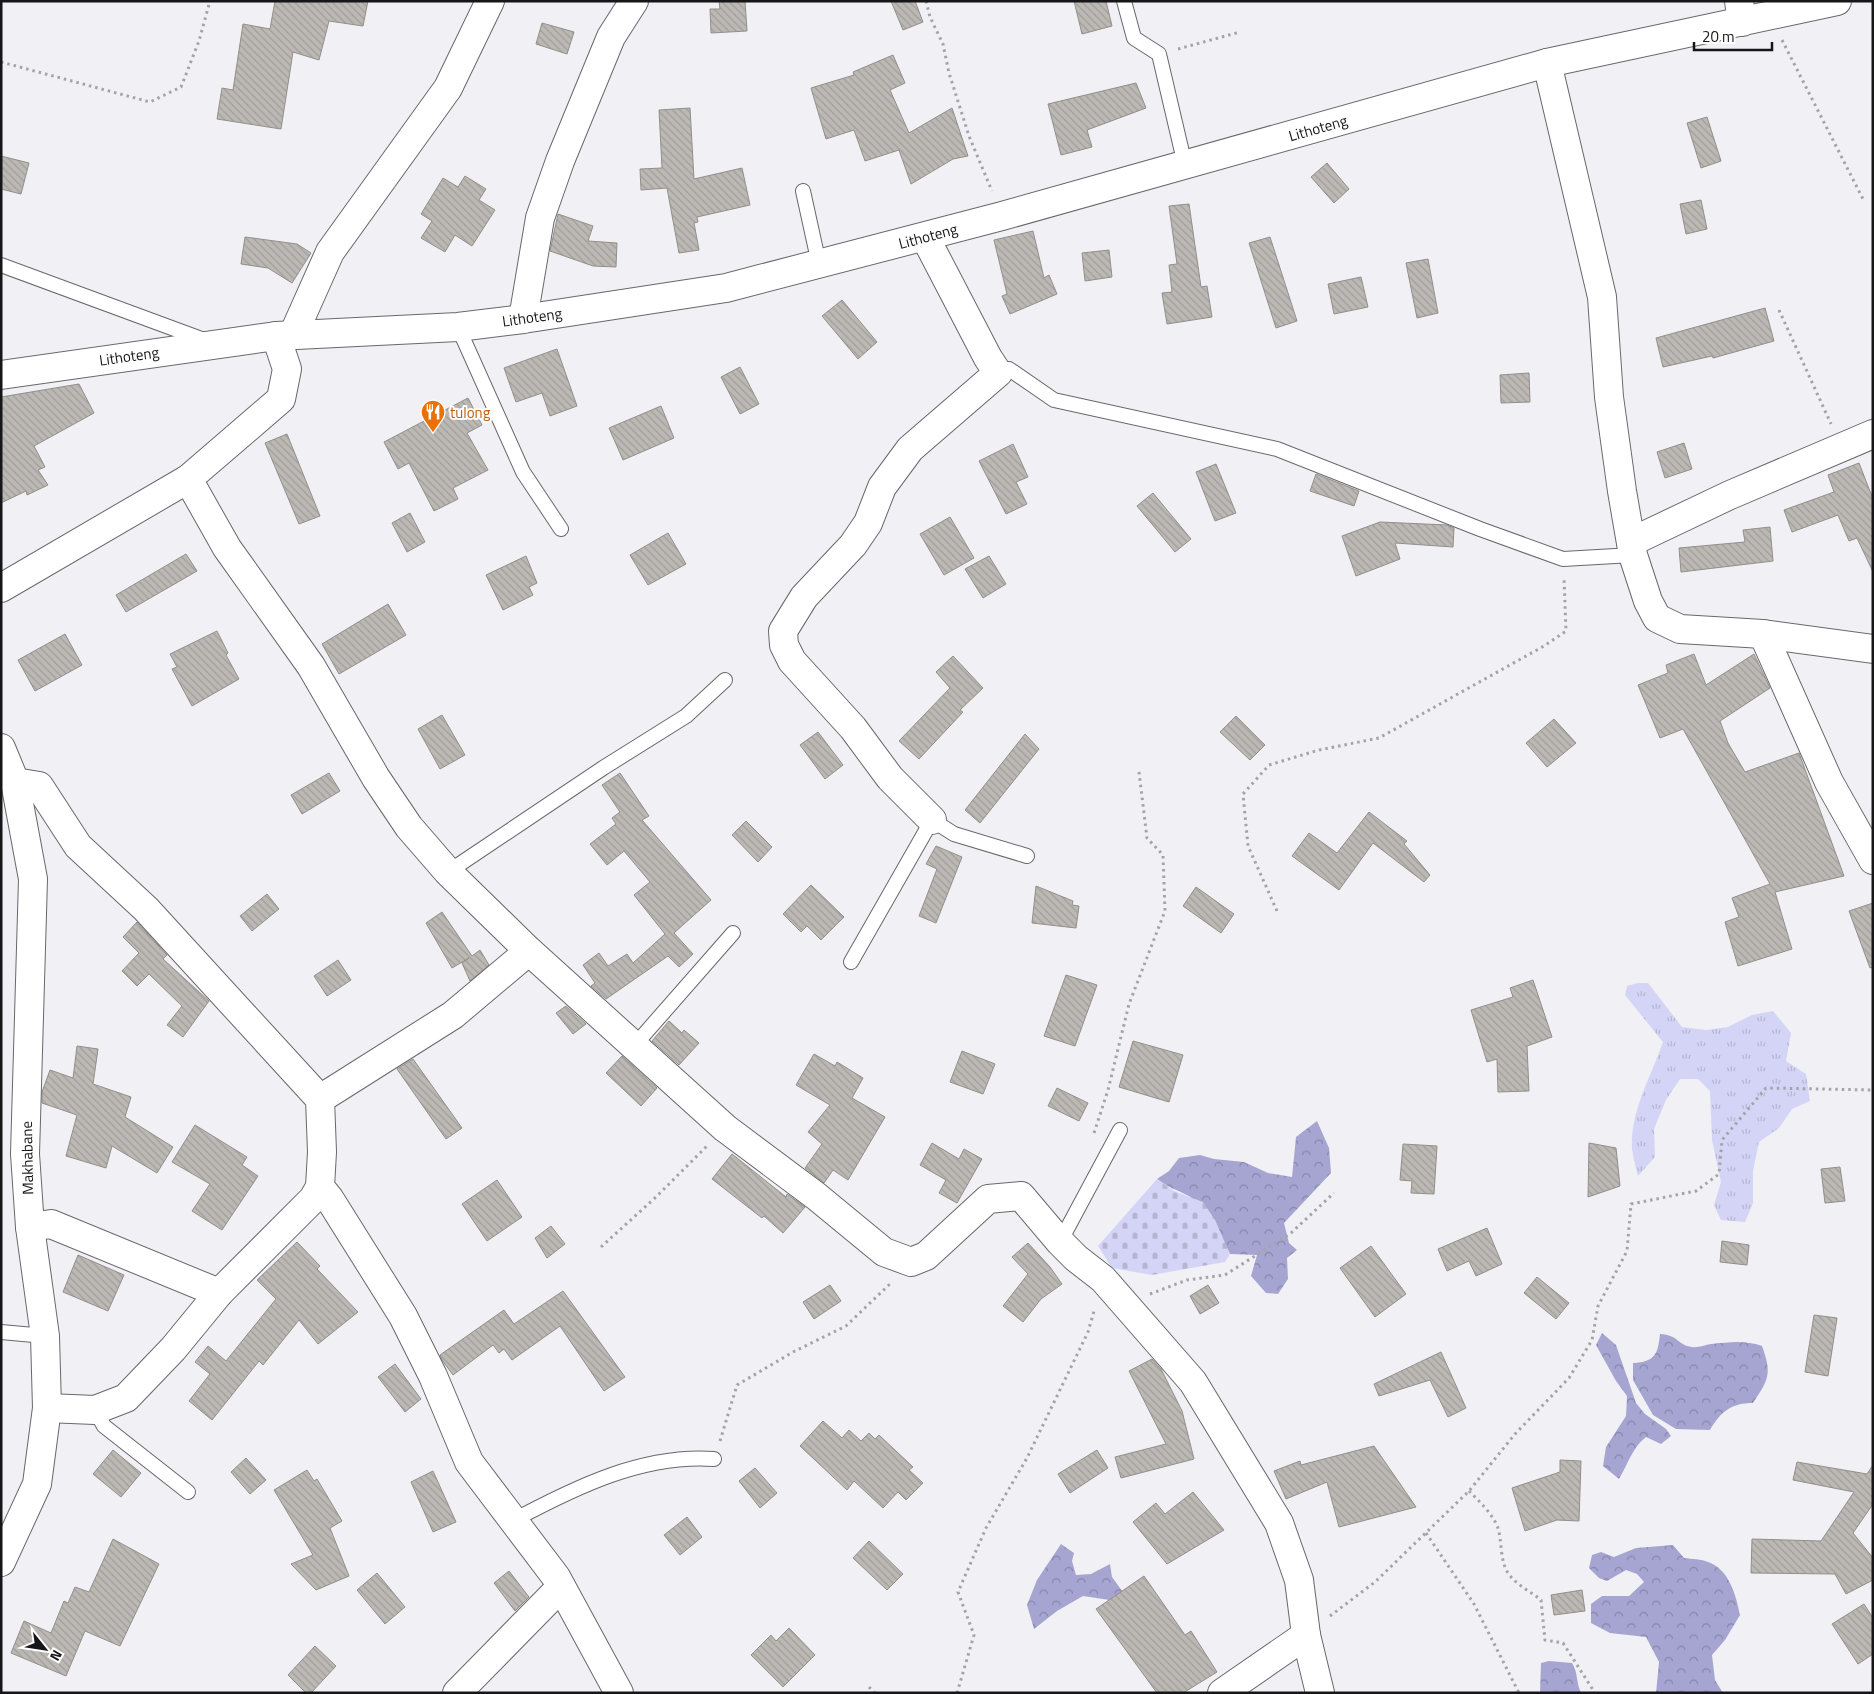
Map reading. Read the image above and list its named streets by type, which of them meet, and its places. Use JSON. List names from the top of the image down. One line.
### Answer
{"streets":{"street":["Lithoteng","Makhabane"]},"places":{"restaurant":["tulong"]},"scale_bar":"20 m","north":"bottom right"}
